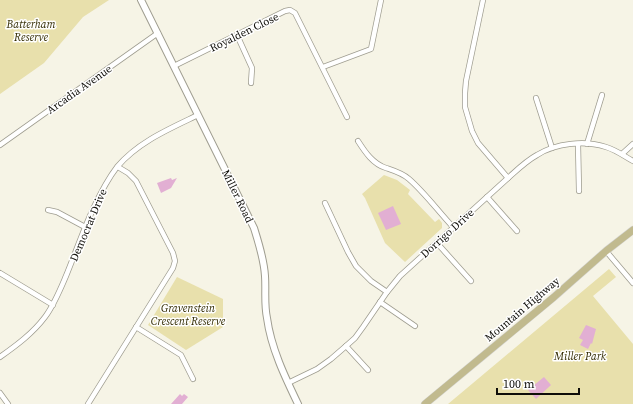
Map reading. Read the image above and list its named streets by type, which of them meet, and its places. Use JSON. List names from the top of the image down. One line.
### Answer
{"streets":{"main road":["Miller Road","Mountain Highway"],"street":["Royalden Close","Arcadia Avenue","Democrat Drive","Dorrigo Drive"]},"crossings":[["Royalden Close","Miller Road"],["Arcadia Avenue","Miller Road"],["Miller Road","Democrat Drive"],["Miller Road","Dorrigo Drive"]],"parks":["Batterham Reserve","Gravenstein Crescent Reserve","Miller Park"],"scale_bar":"100 m"}
